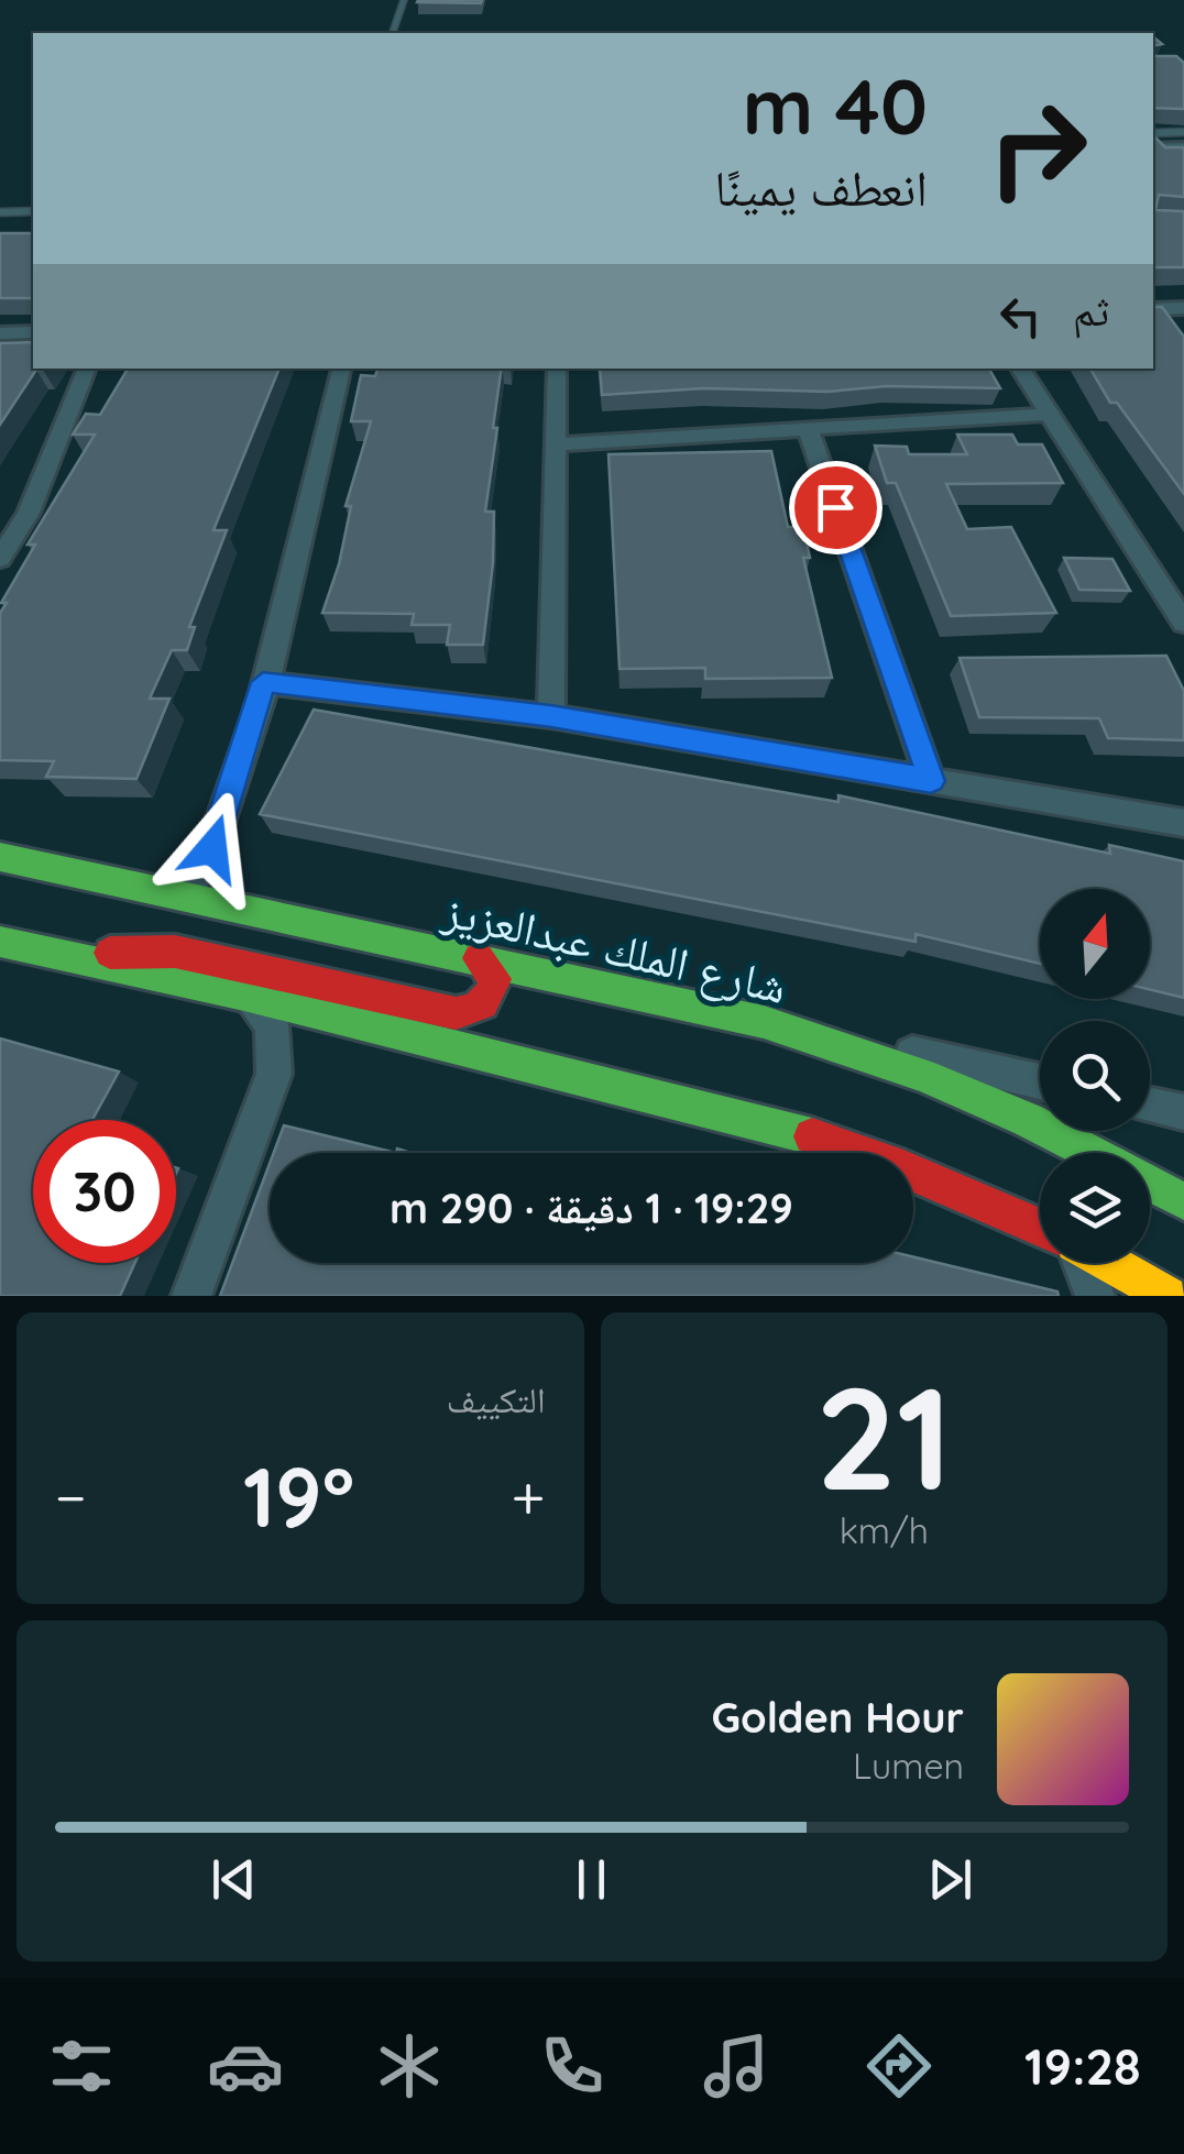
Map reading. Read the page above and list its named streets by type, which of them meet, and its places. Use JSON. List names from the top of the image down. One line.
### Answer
{"streets":{"street":["شارع الملك عبدالعزيز"]},"north":"top","page":{"turn":["40 m","انعطف يمينًا"],"then":"ثم","limit":"30","trip":"19:29 · 1 دقيقة · 290 m","tile":[["21","km/h"],"التكييف"],"heat":["−","19°","+"],"song":["Golden Hour","Lumen"],"tabs":"19:28"}}
